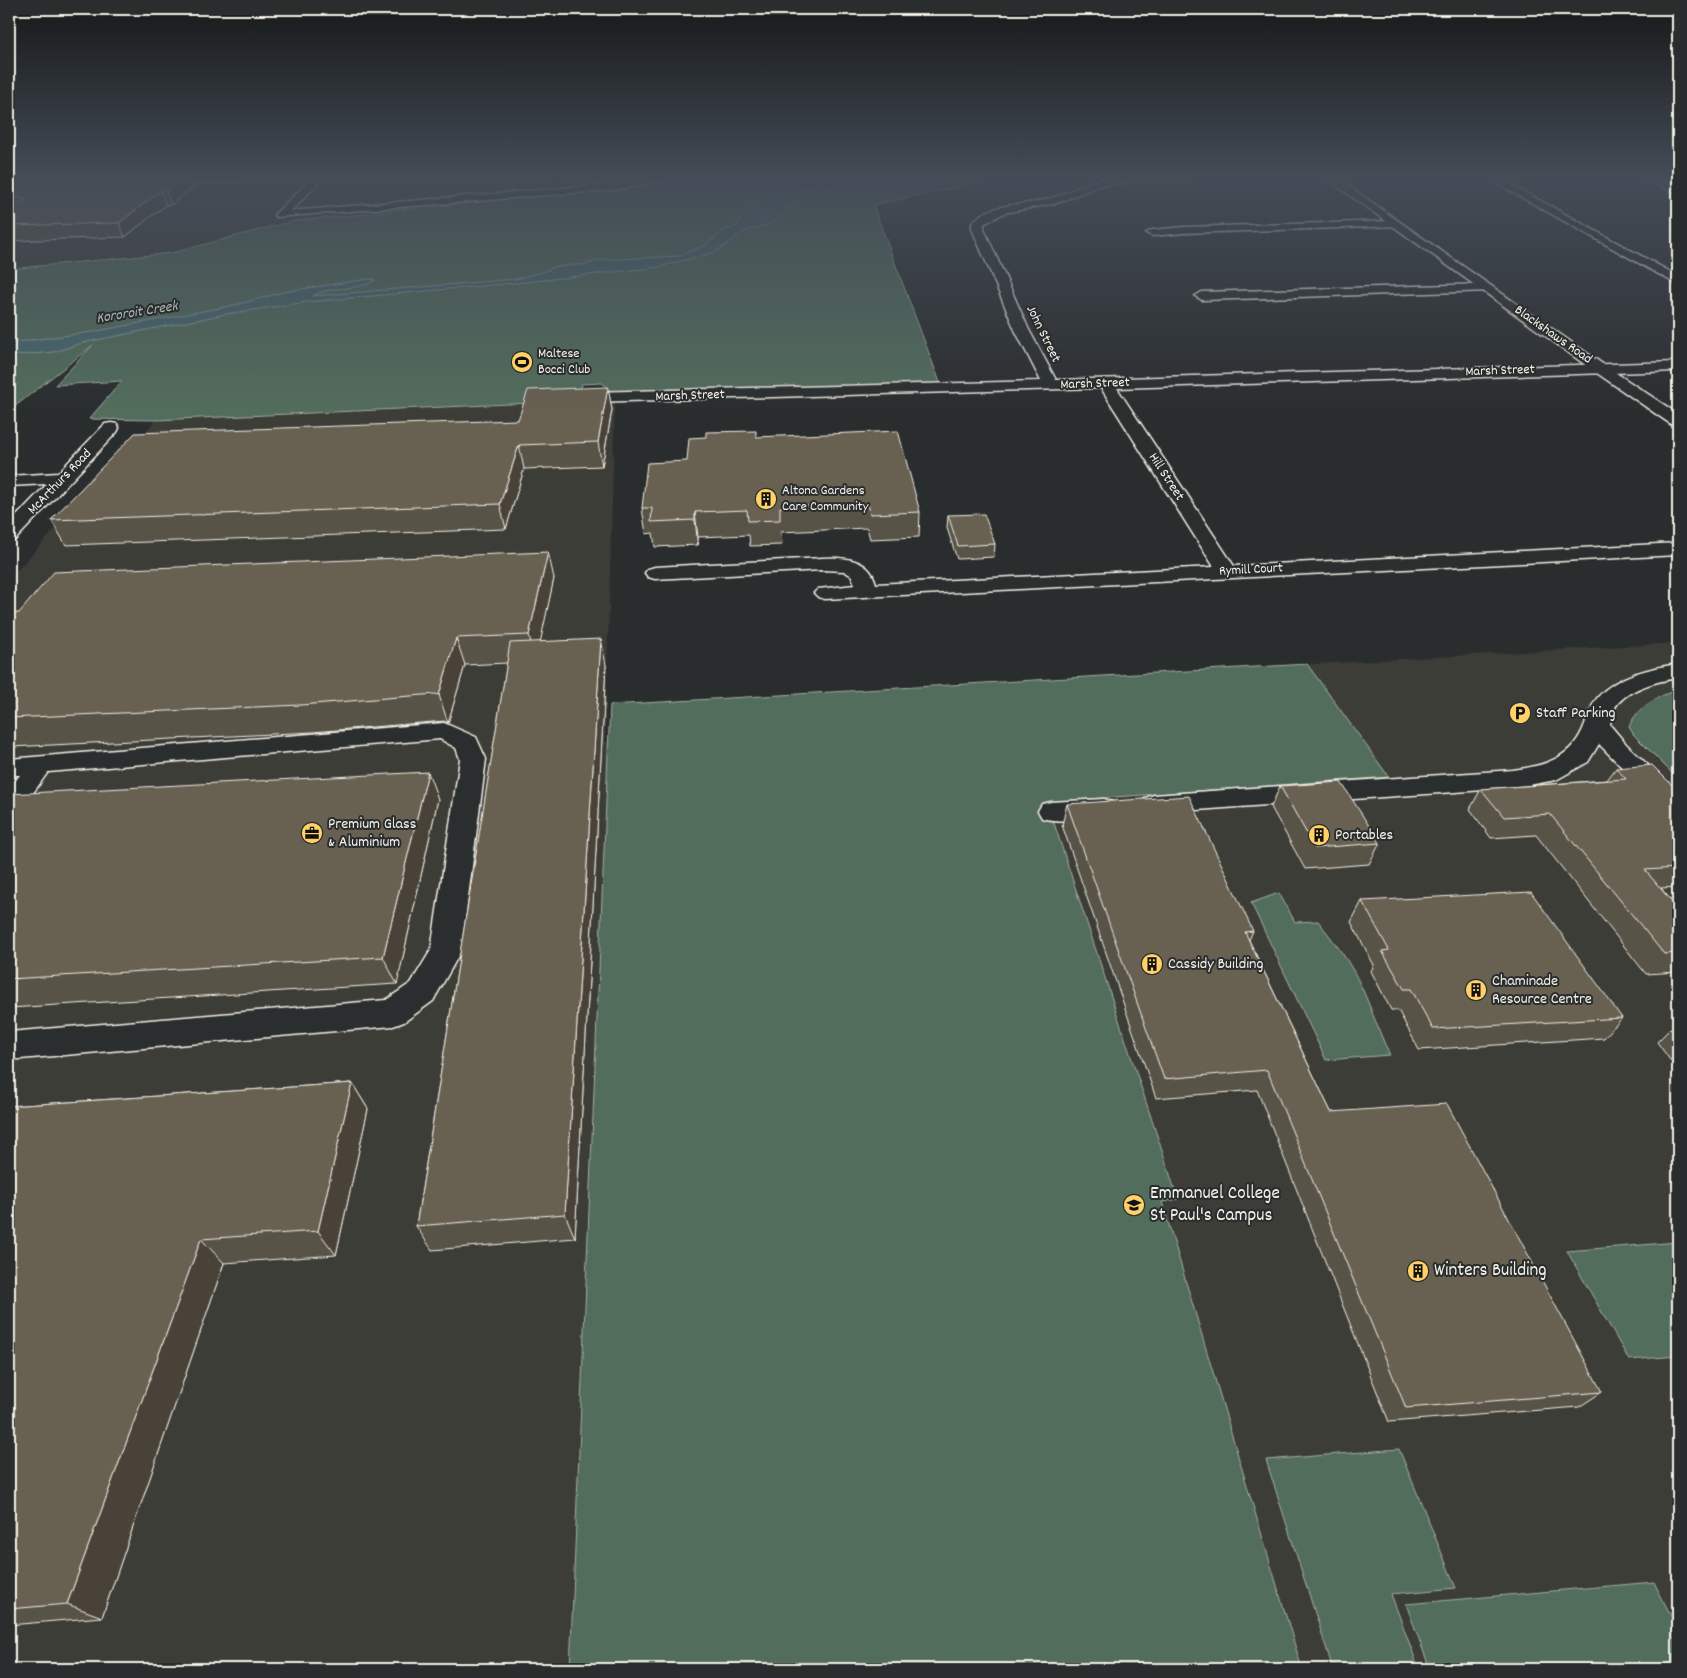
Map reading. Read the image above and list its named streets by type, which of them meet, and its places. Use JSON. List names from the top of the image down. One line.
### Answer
{"streets":{"street":["John Street","Blackshaws Road","Marsh Street","Hill Street","McArthurs Road","Rymill Court"]},"crossings":[["John Street","Marsh Street"],["Blackshaws Road","Marsh Street"],["Marsh Street","Hill Street"],["Hill Street","Rymill Court"]],"water":["Kororoit Creek"],"places":{"sports":["Maltese Bocci Club"],"building":["Altona Gardens Care Community","Portables","Cassidy Building","Chaminade Resource Centre","Winters Building"],"parking":["Staff Parking"],"office":["Premium Glass & Aluminium"],"school or university":["Emmanuel College St Paul's Campus"]}}
